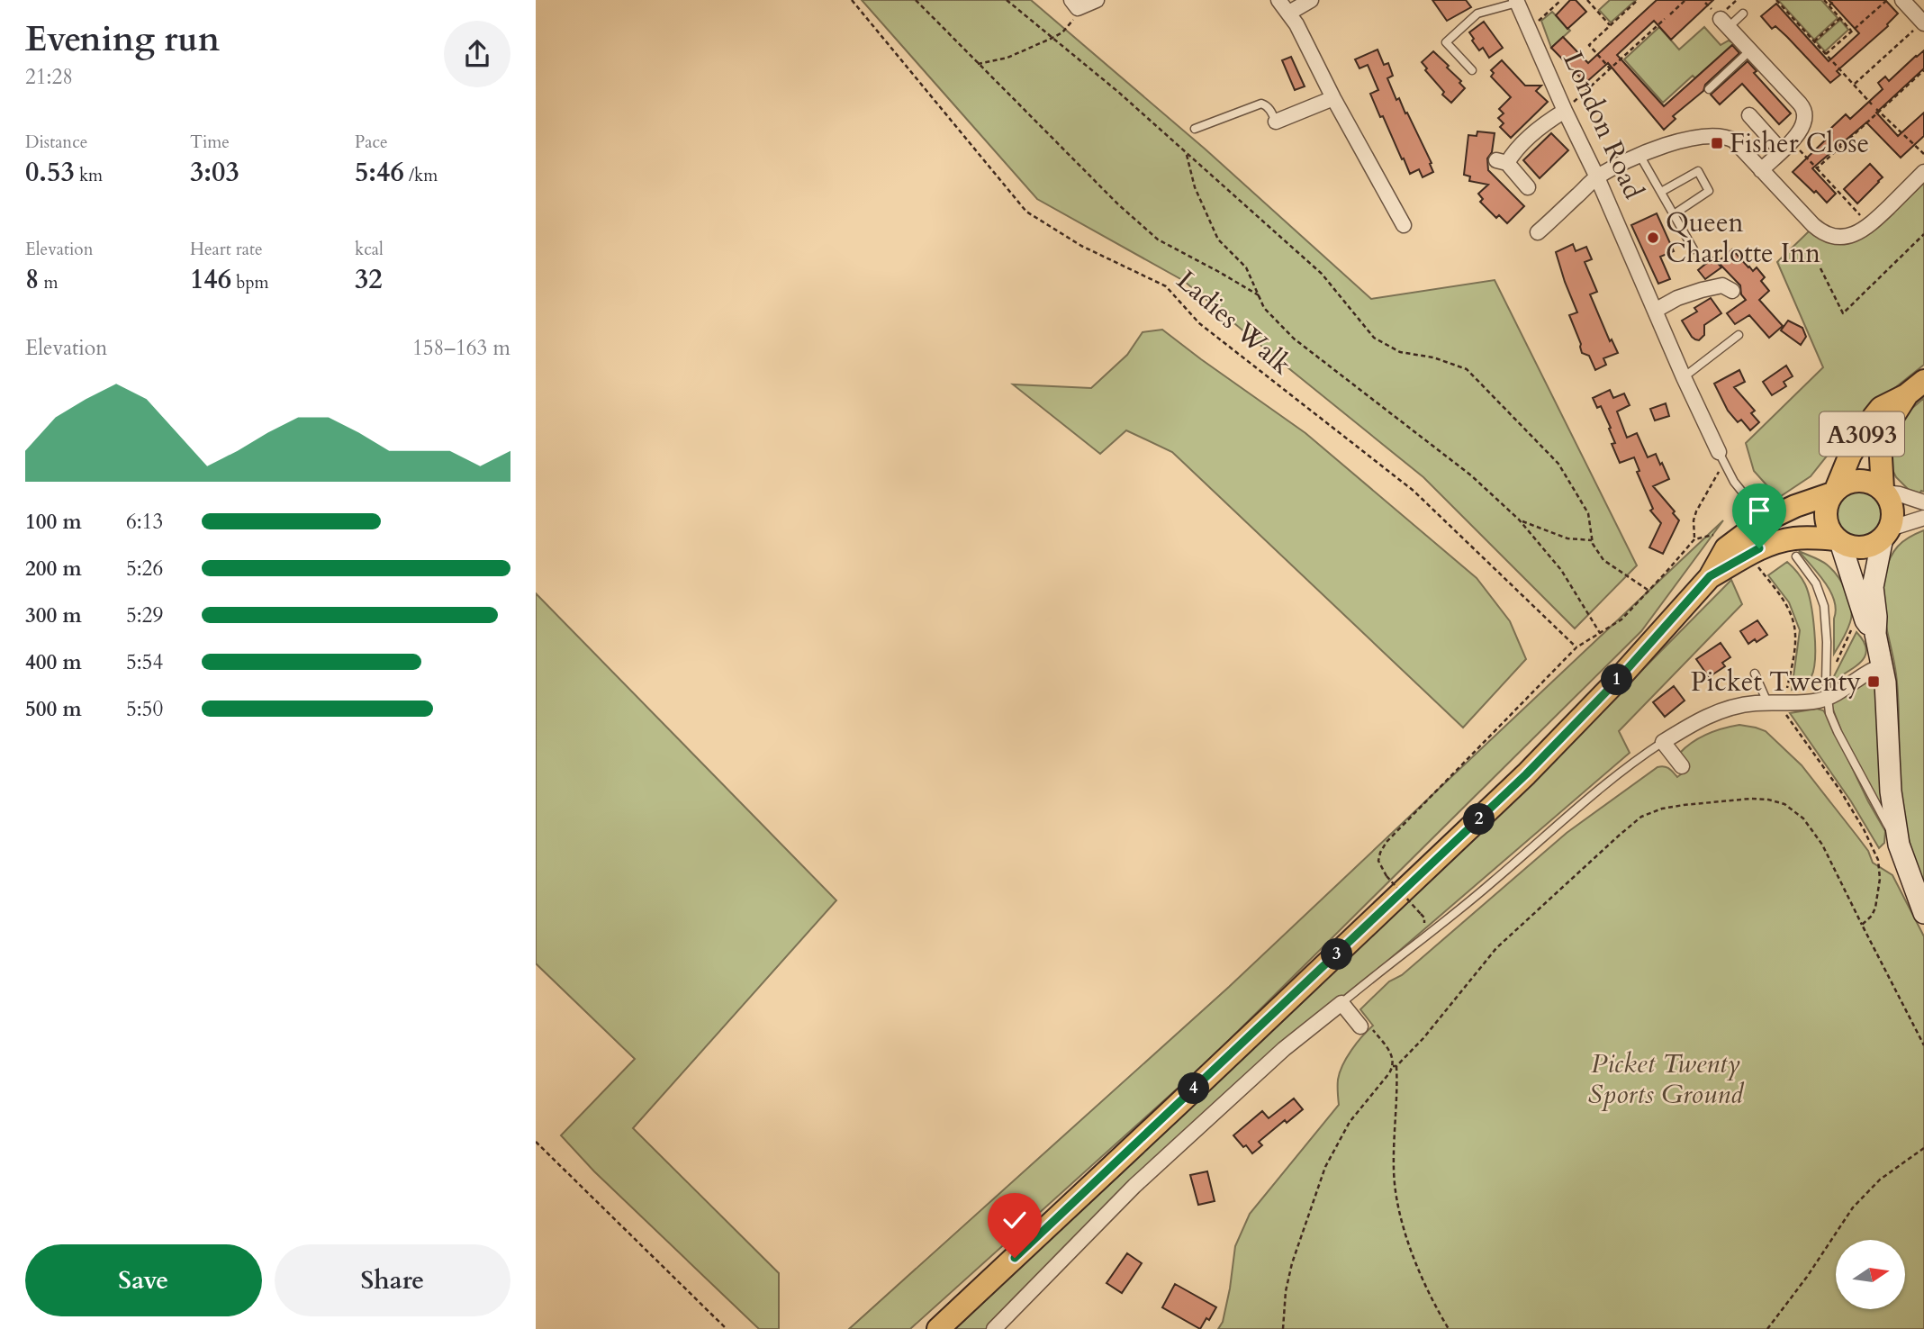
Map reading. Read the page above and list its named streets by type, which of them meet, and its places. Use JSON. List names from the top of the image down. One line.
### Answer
{"streets":{"main road":["A3093"],"street":["London Road"],"path":["Ladies Walk"]},"parks":["Picket Twenty Sports Ground"],"places":{"transit":["Fisher Close","Picket Twenty"],"other":["Queen Charlotte Inn"]},"north":"right","page":{"heading":["Evening run","21:28"],"stats":[["Distance","0.53 km"],["Time","3:03"],["Pace","5:46 /km"],["Elevation","8 m"],["Heart rate","146 bpm"],["kcal","32"]],"chart":["Elevation","158–163 m"],"list":[{"name":"100 m","note":"6:13"},{"name":"200 m","note":"5:26"},{"name":"300 m","note":"5:29"},{"name":"400 m","note":"5:54"},{"name":"500 m","note":"5:50"}],"pins":["1","2","3","4"],"buttons":["Save","Share"]}}
